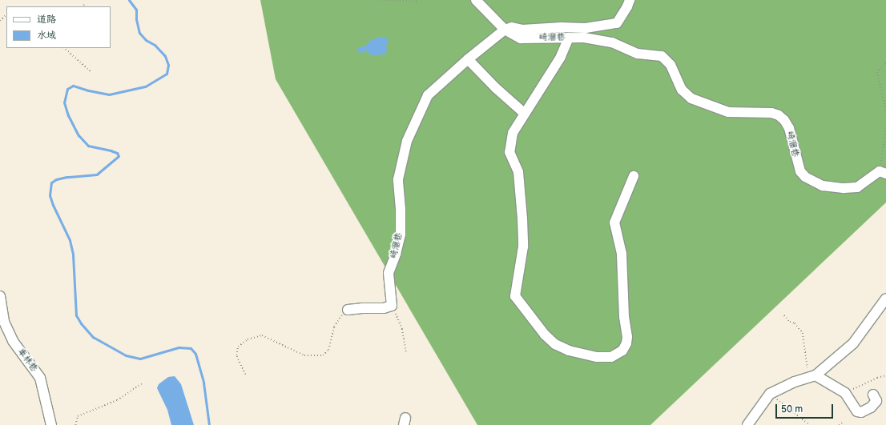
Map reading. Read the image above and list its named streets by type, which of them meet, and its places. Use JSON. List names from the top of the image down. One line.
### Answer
{"streets":{"street":["崎溜巷","車林巷"]},"legend":["道路","水域"],"scale_bar":"50 m"}
